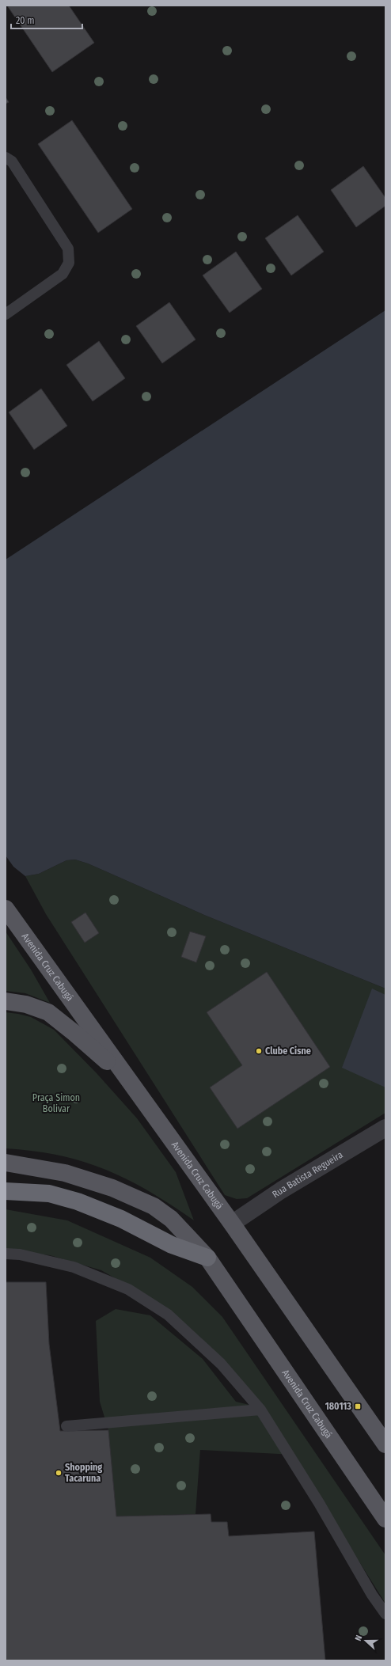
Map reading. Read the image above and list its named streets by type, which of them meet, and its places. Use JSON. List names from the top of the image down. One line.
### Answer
{"streets":{"main road":["Avenida Cruz Cabugá"],"street":["Rua Batista Regueira"]},"crossings":[["Avenida Cruz Cabugá","Rua Batista Regueira"]],"parks":["Praça Simon Bolivar"],"places":{"other":["Clube Cisne","Shopping Tacaruna"],"transit":["180113"]},"scale_bar":"20 m","north":"left"}
